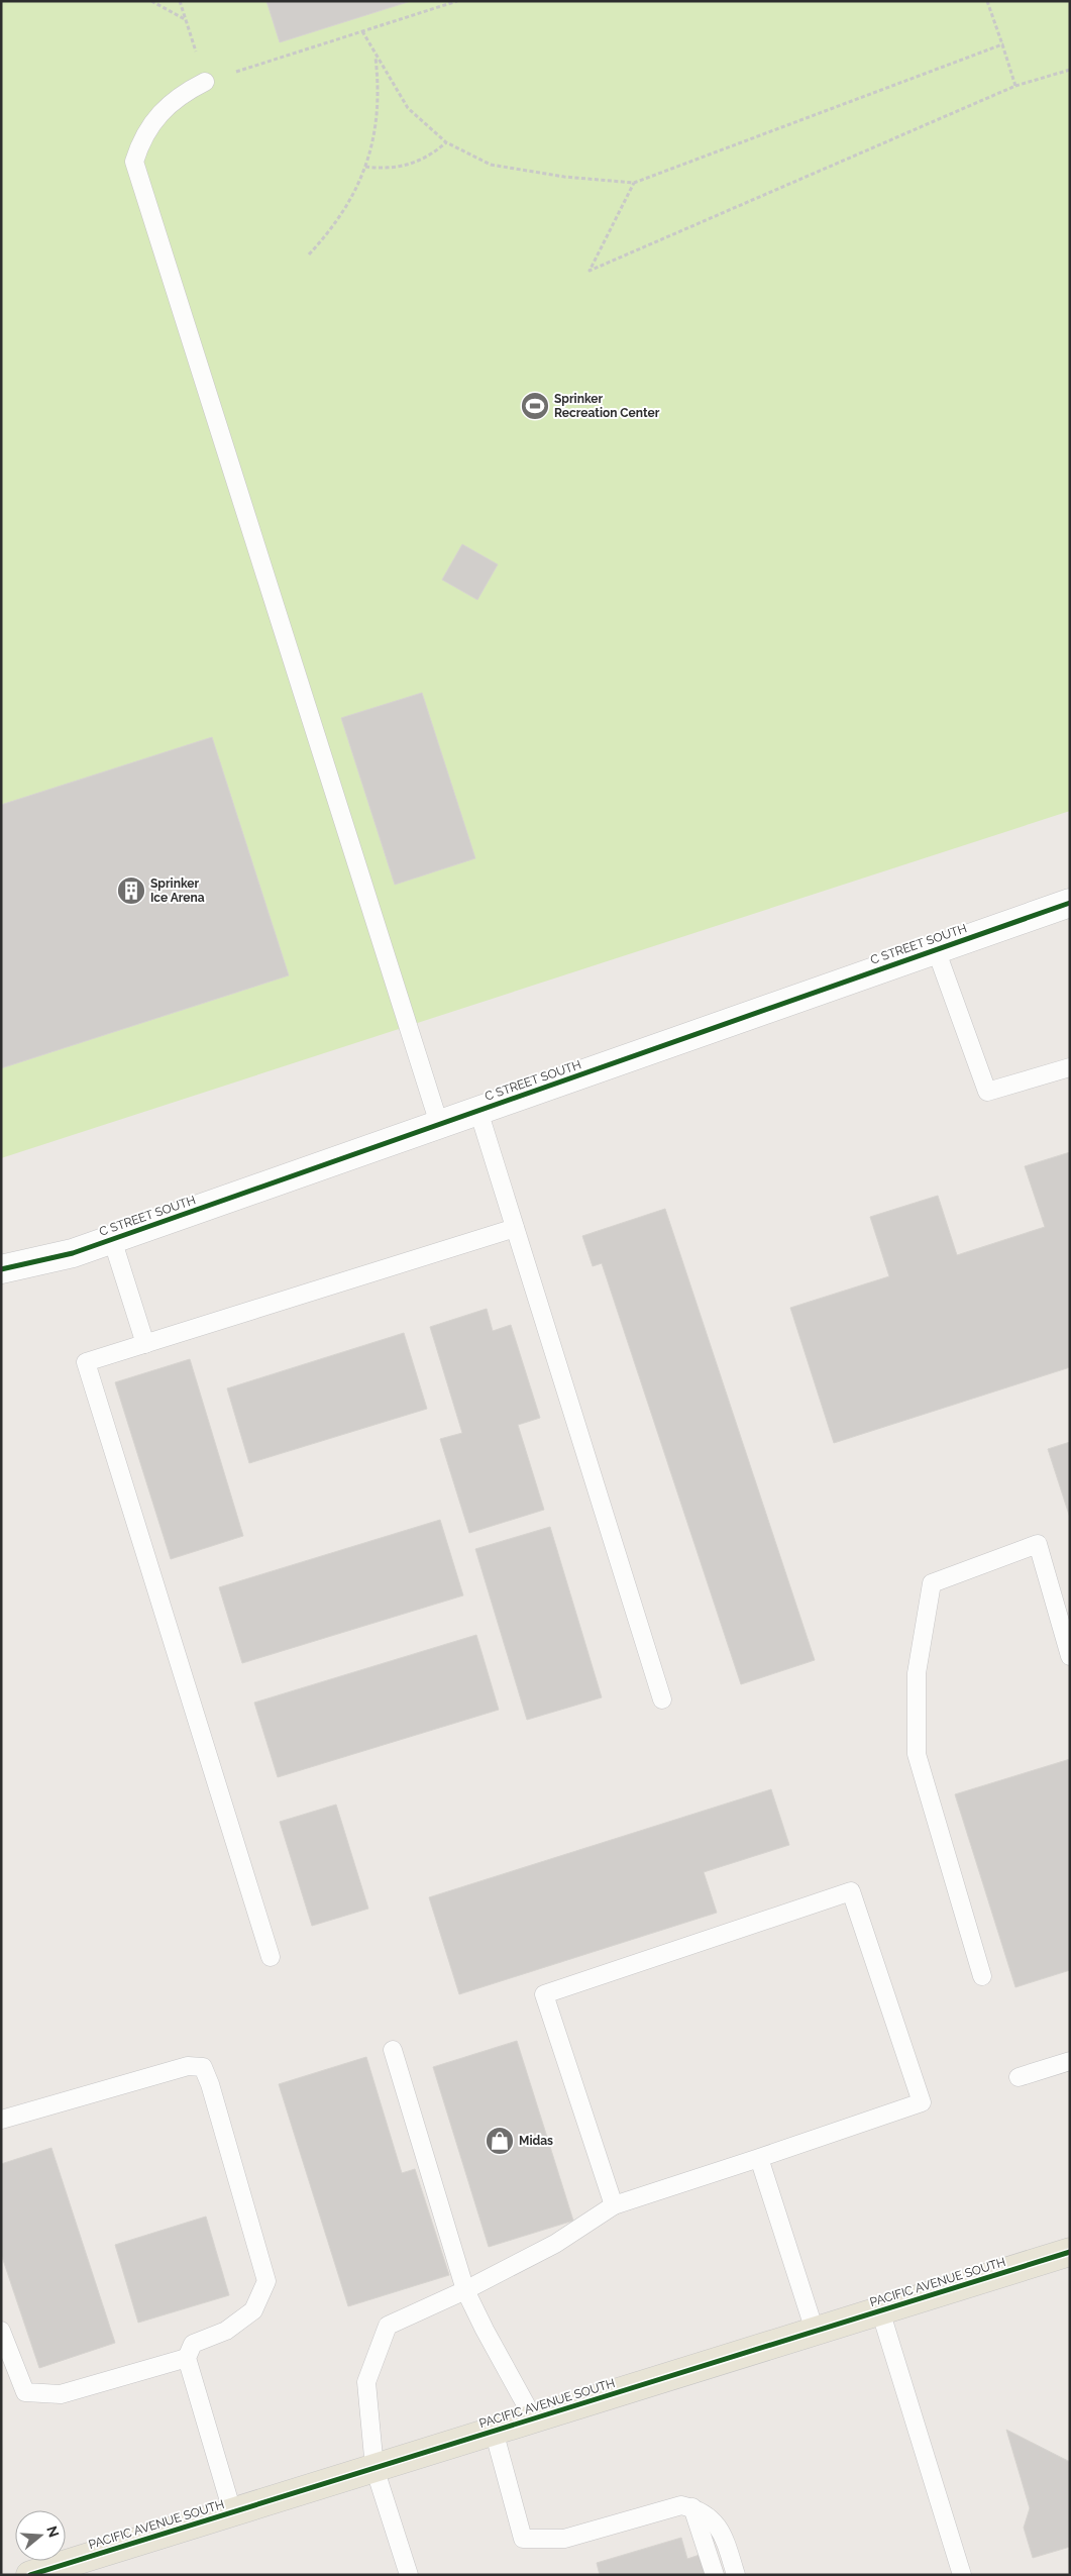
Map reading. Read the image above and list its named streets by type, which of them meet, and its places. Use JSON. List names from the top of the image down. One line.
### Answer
{"streets":{"main road":["PACIFIC AVENUE SOUTH"],"street":["C STREET SOUTH"]},"places":{"sports":["Sprinker Recreation Center"],"building":["Sprinker Ice Arena"],"shop":["Midas"]},"north":"right"}
